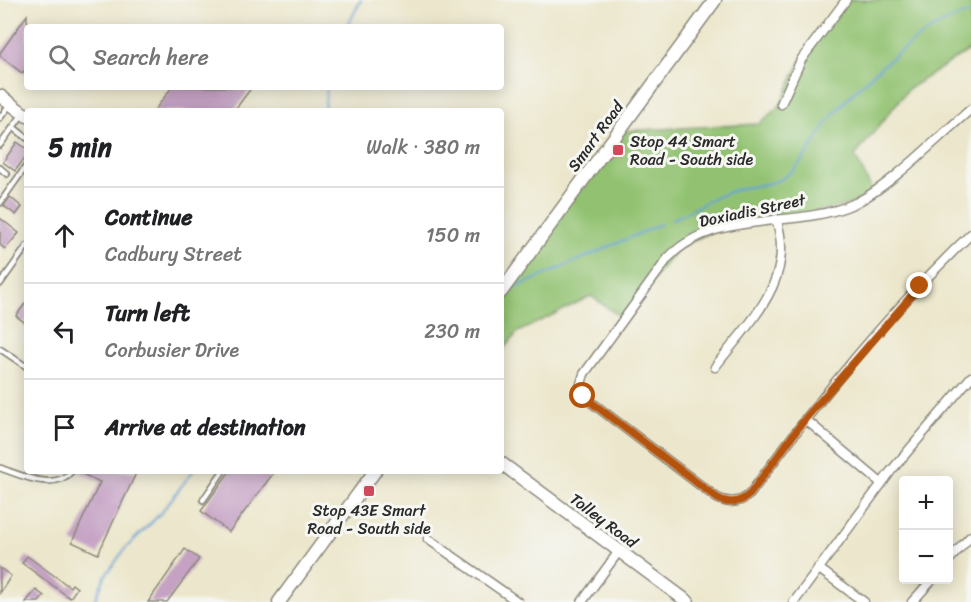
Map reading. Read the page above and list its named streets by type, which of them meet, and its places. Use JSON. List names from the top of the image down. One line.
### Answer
{"streets":{"main road":["Smart Road","Tolley Road"],"street":["Doxiadis Street"]},"places":{"transit":["Stop 44 Smart Road - South side","Stop 43E Smart Road - South side"]},"page":{"search":"Search here","heading":["5 min","Walk · 380 m"],"list":[["Continue","Cadbury Street","150 m"],["Turn left","Corbusier Drive","230 m"],"Arrive at destination"],"map_buttons":["+","−"]}}
